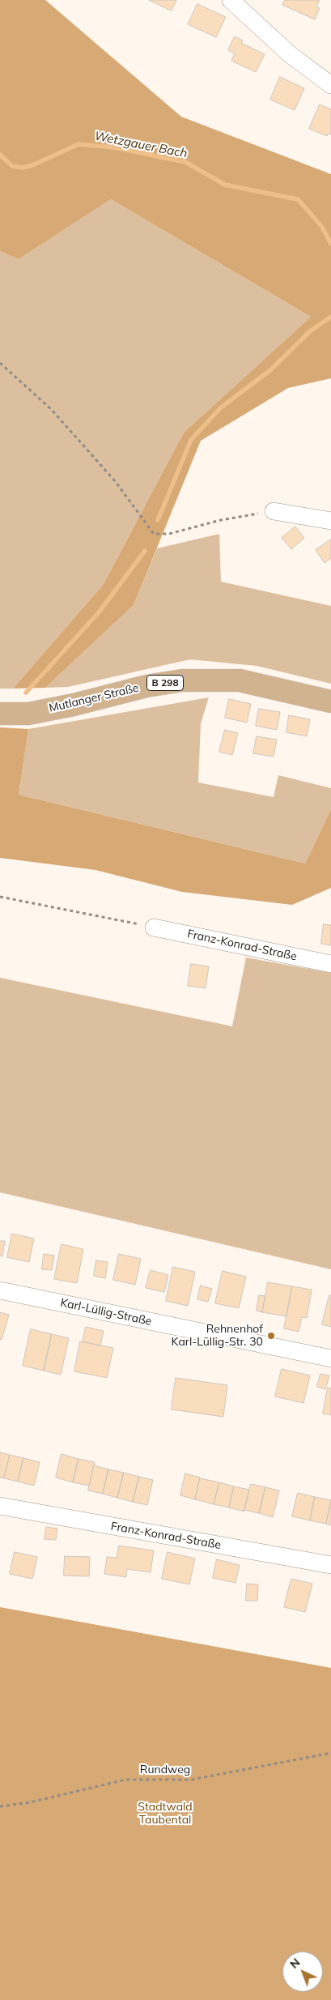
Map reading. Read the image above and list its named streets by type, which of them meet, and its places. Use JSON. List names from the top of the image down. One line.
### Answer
{"streets":{"main road":["B 298","Mutlanger Straße"],"street":["Franz-Konrad-Straße","Karl-Lüllig-Straße"],"path":["Rundweg"]},"water":["Wetzgauer Bach"],"parks":["Stadtwald Taubental"],"places":["Rehnenhof Karl-Lüllig-Str. 30"],"north":"top left"}
